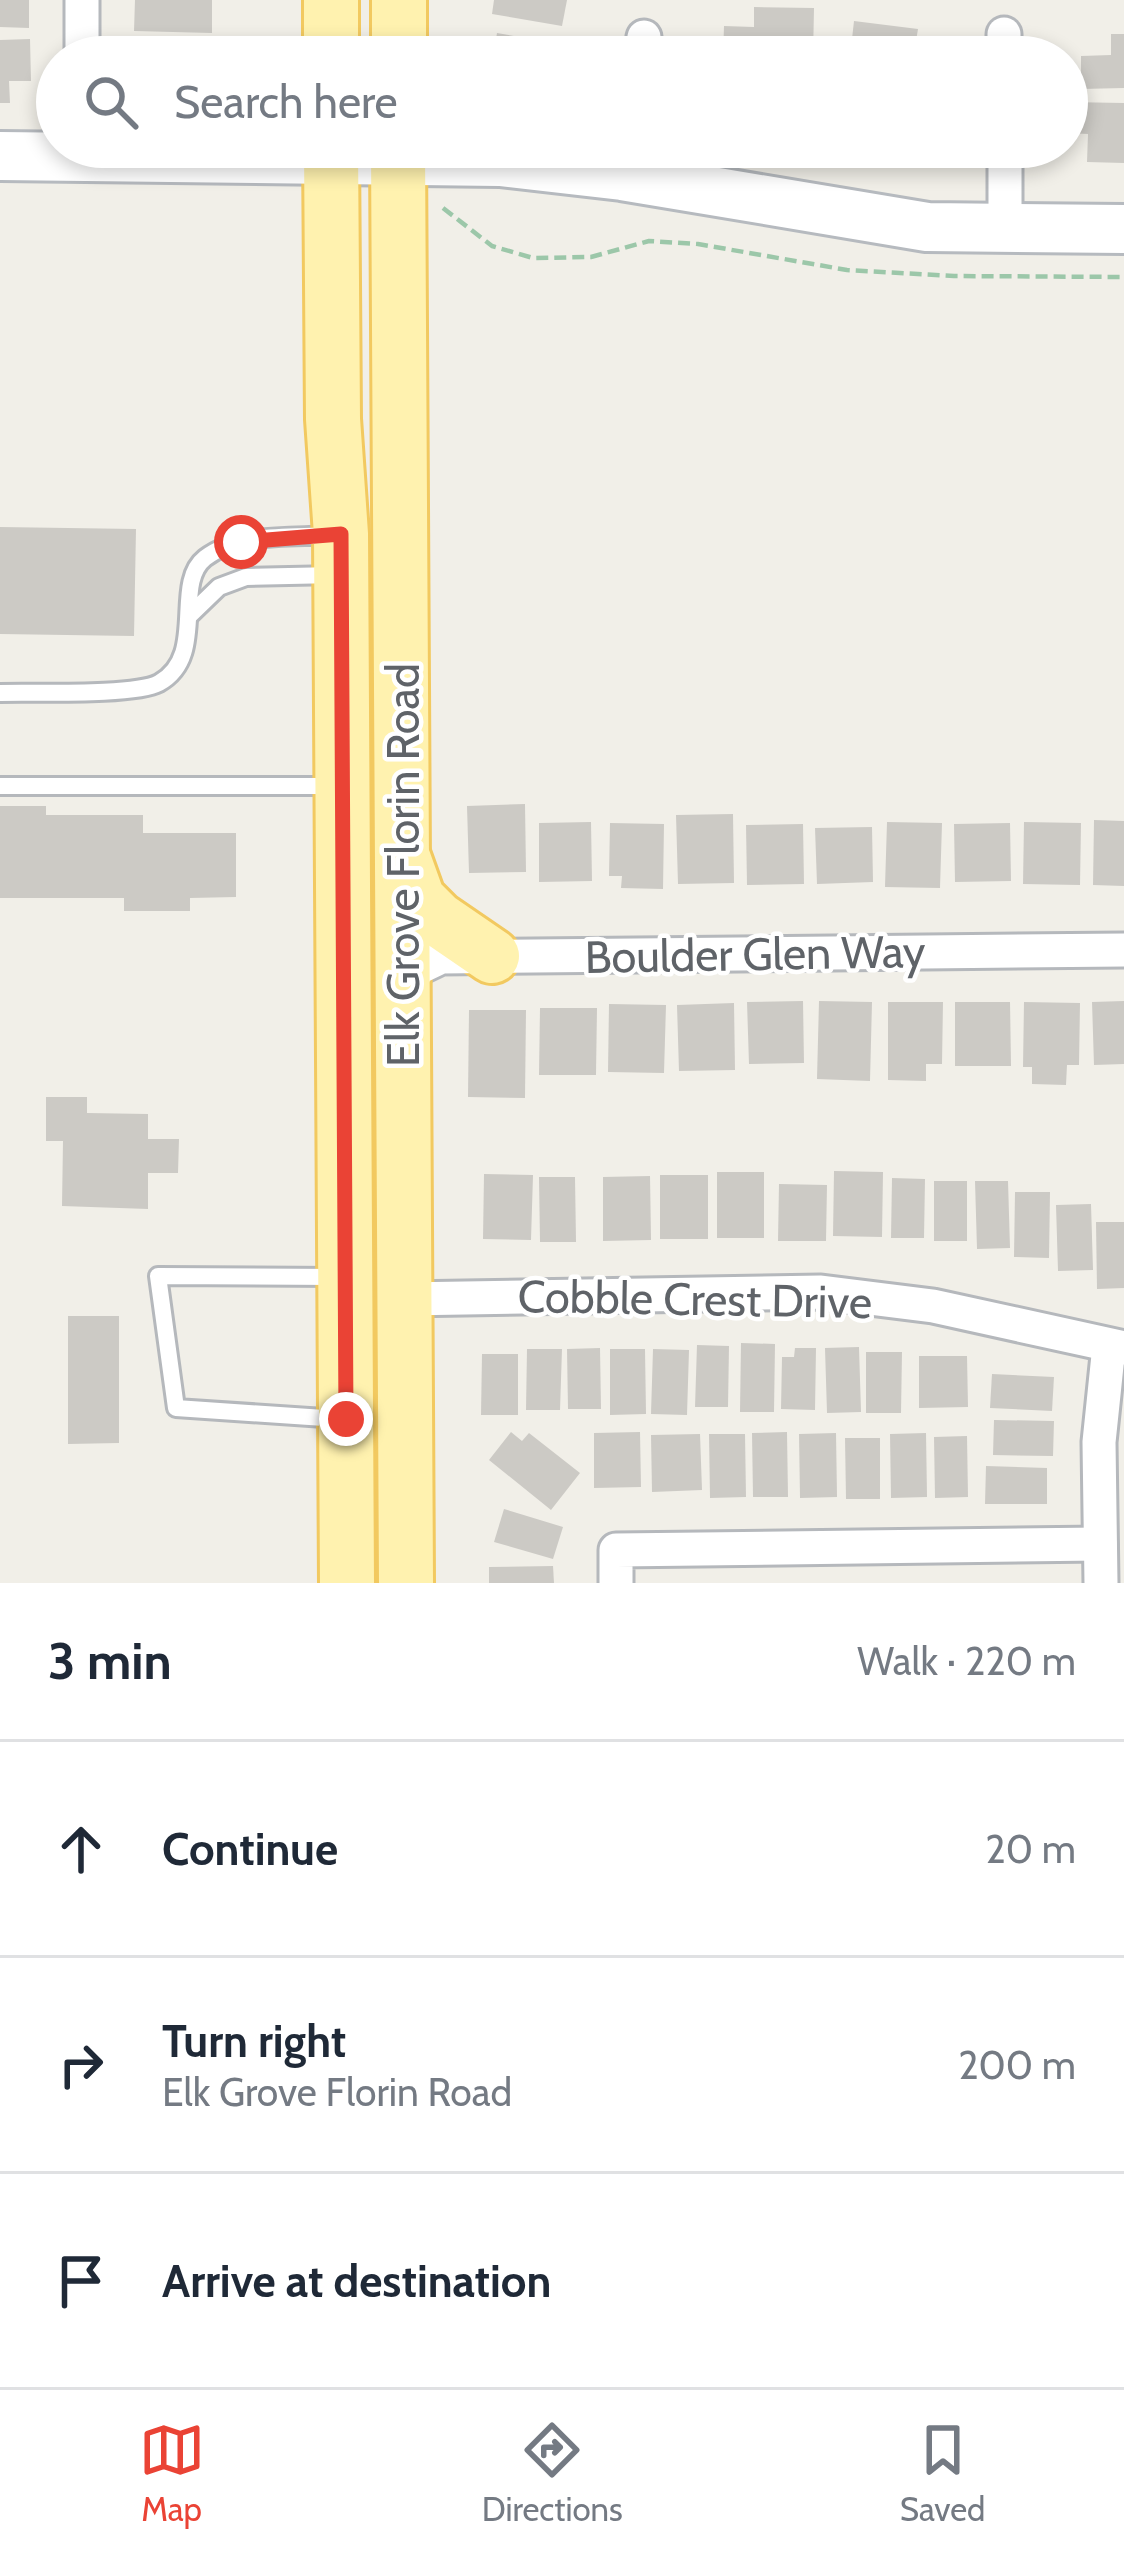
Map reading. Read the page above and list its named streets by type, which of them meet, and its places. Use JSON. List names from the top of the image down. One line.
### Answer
{"streets":{"main road":["Elk Grove Florin Road"],"street":["Boulder Glen Way","Cobble Crest Drive"]},"crossings":[["Elk Grove Florin Road","Boulder Glen Way"],["Elk Grove Florin Road","Cobble Crest Drive"]],"page":{"search":"Search here","heading":["3 min","Walk · 220 m"],"list":[["Continue","20 m"],["Turn right","Elk Grove Florin Road","200 m"],"Arrive at destination"],"nav":["Map","Directions","Saved"]}}
